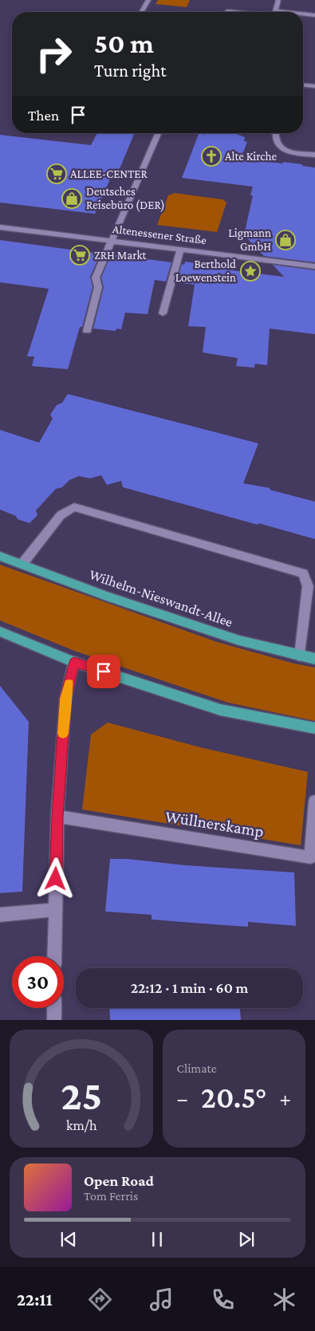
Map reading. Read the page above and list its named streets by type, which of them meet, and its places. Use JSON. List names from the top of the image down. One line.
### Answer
{"streets":{"main road":["Wilhelm-Nieswandt-Allee"],"street":["Altenessener Straße","Wüllnerskamp"]},"places":{"church":["Alte Kirche"],"supermarket":["ALLEE-CENTER","ZRH Markt"],"shop":["Deutsches Reisebüro (DER)","Ligmann GmbH"],"place":["Berthold Loewenstein"]},"page":{"turn":["50 m","Turn right"],"then":"Then","limit":"30","trip":"22:12 · 1 min · 60 m","tile":"Climate","heat":["−","20.5°","+"],"song":["Open Road","Tom Ferris"],"tabs":"22:11","gauge":["25","km/h"]}}
